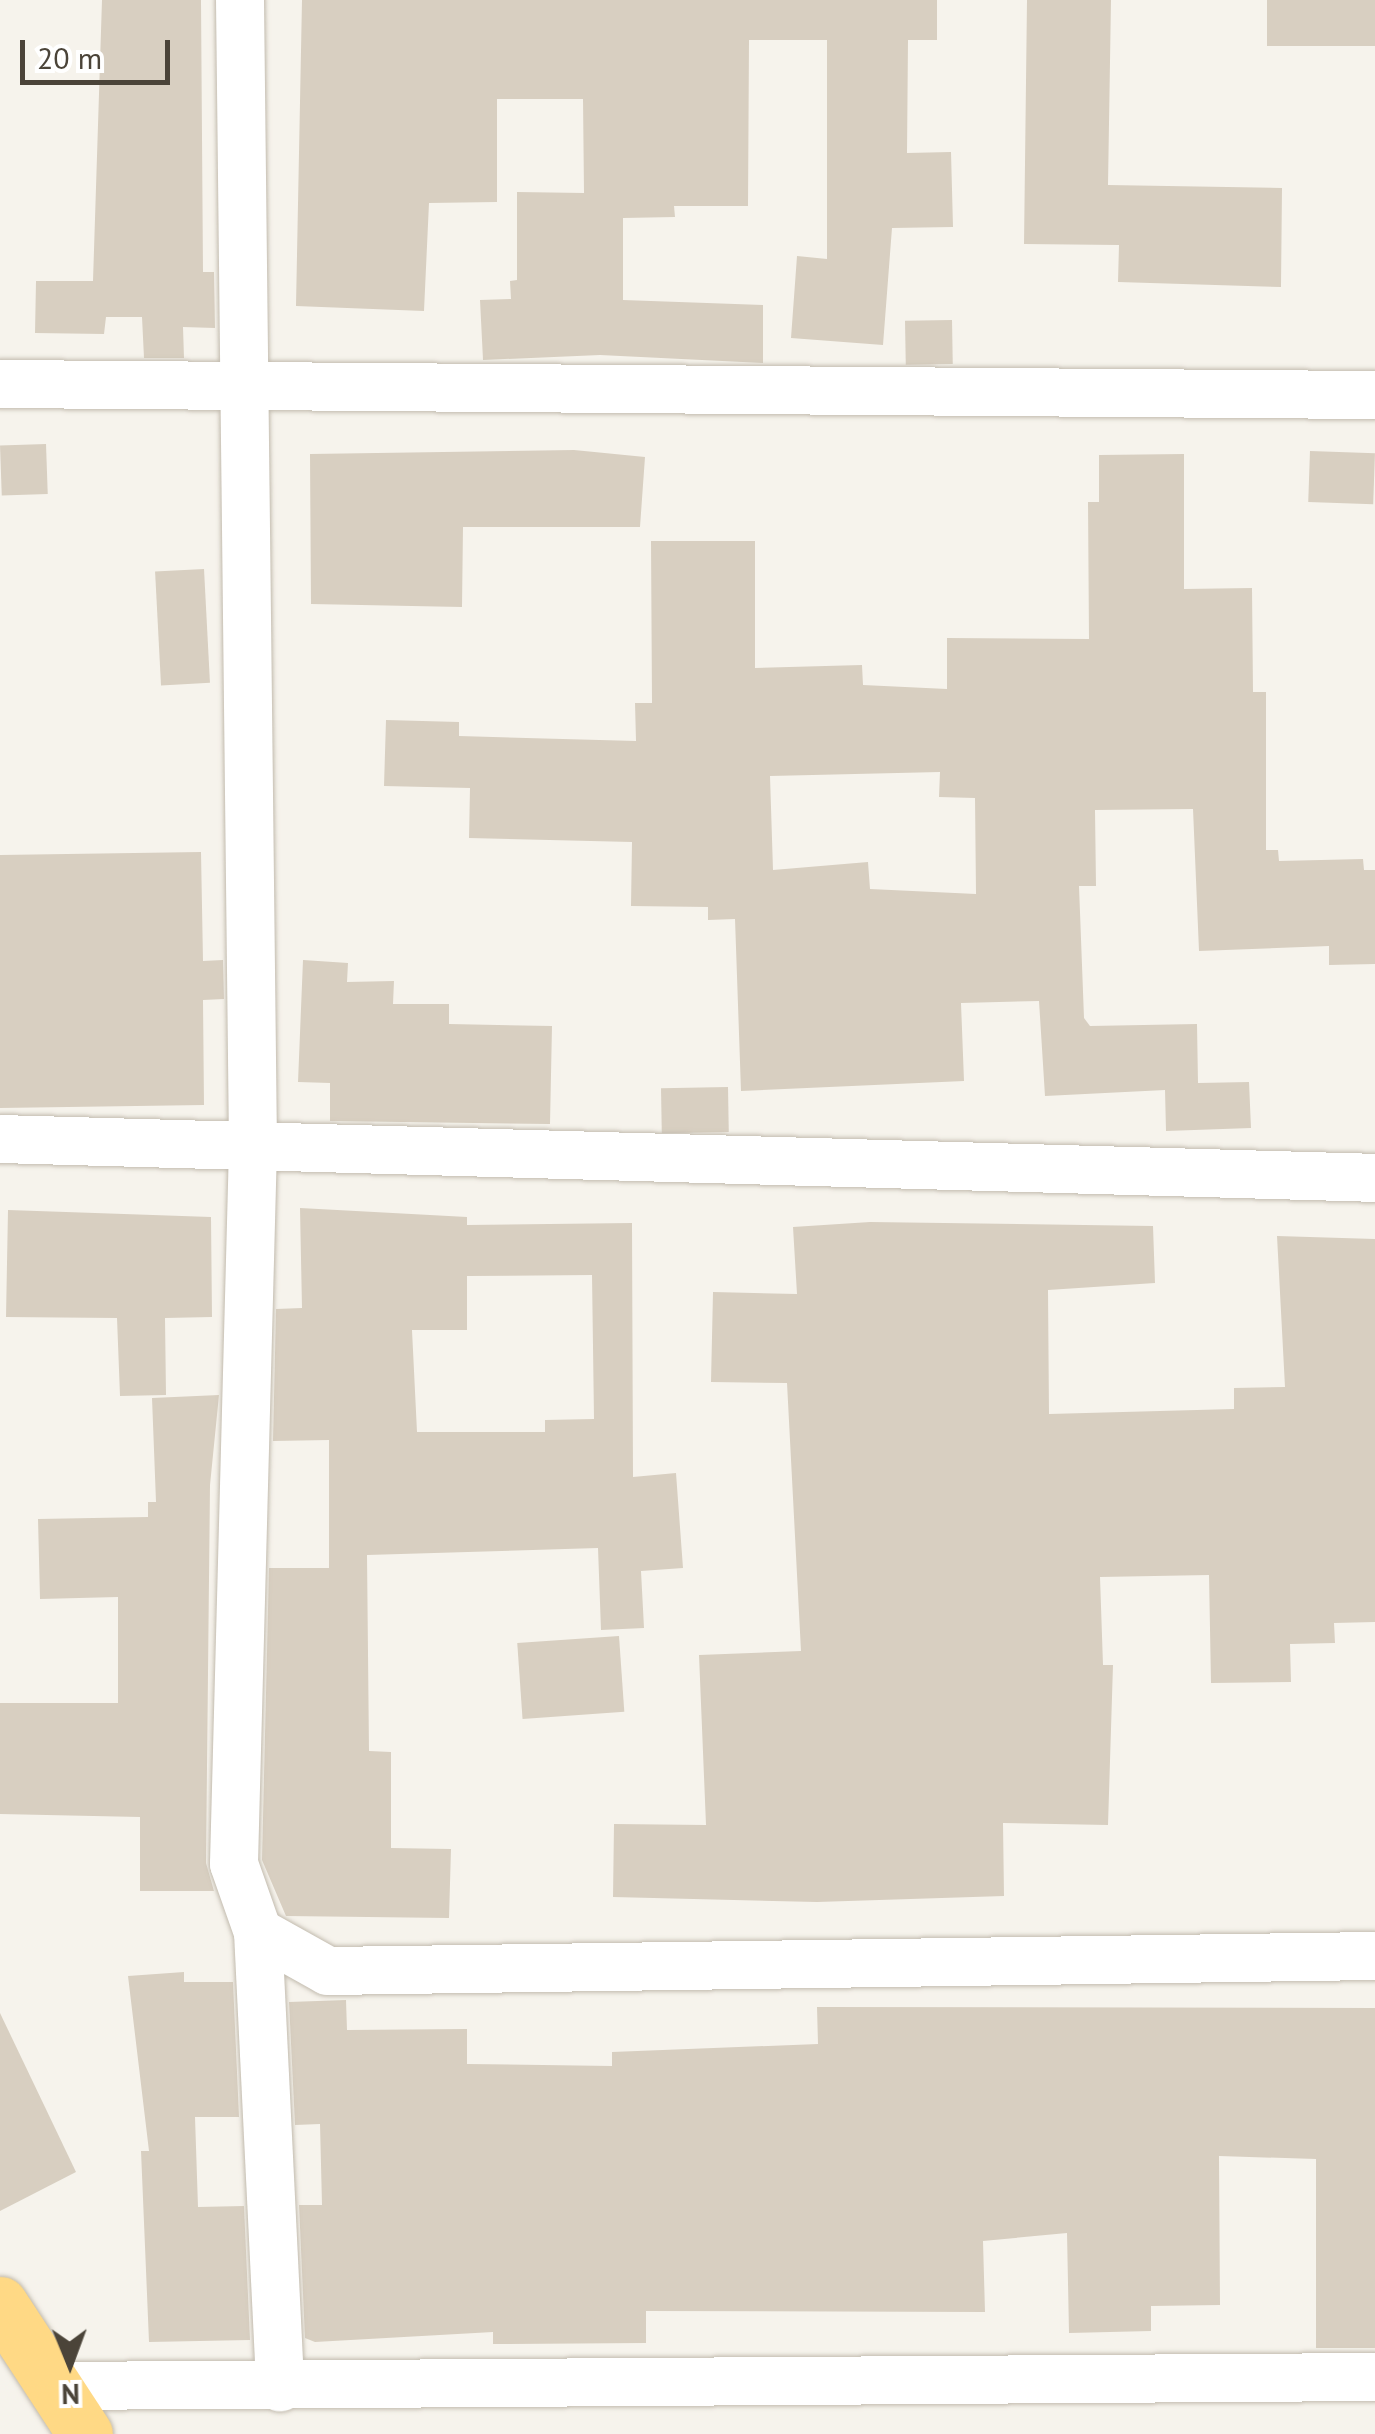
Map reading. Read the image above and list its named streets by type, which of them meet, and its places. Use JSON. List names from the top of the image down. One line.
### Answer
{"scale_bar":"20 m","north":"bottom"}
